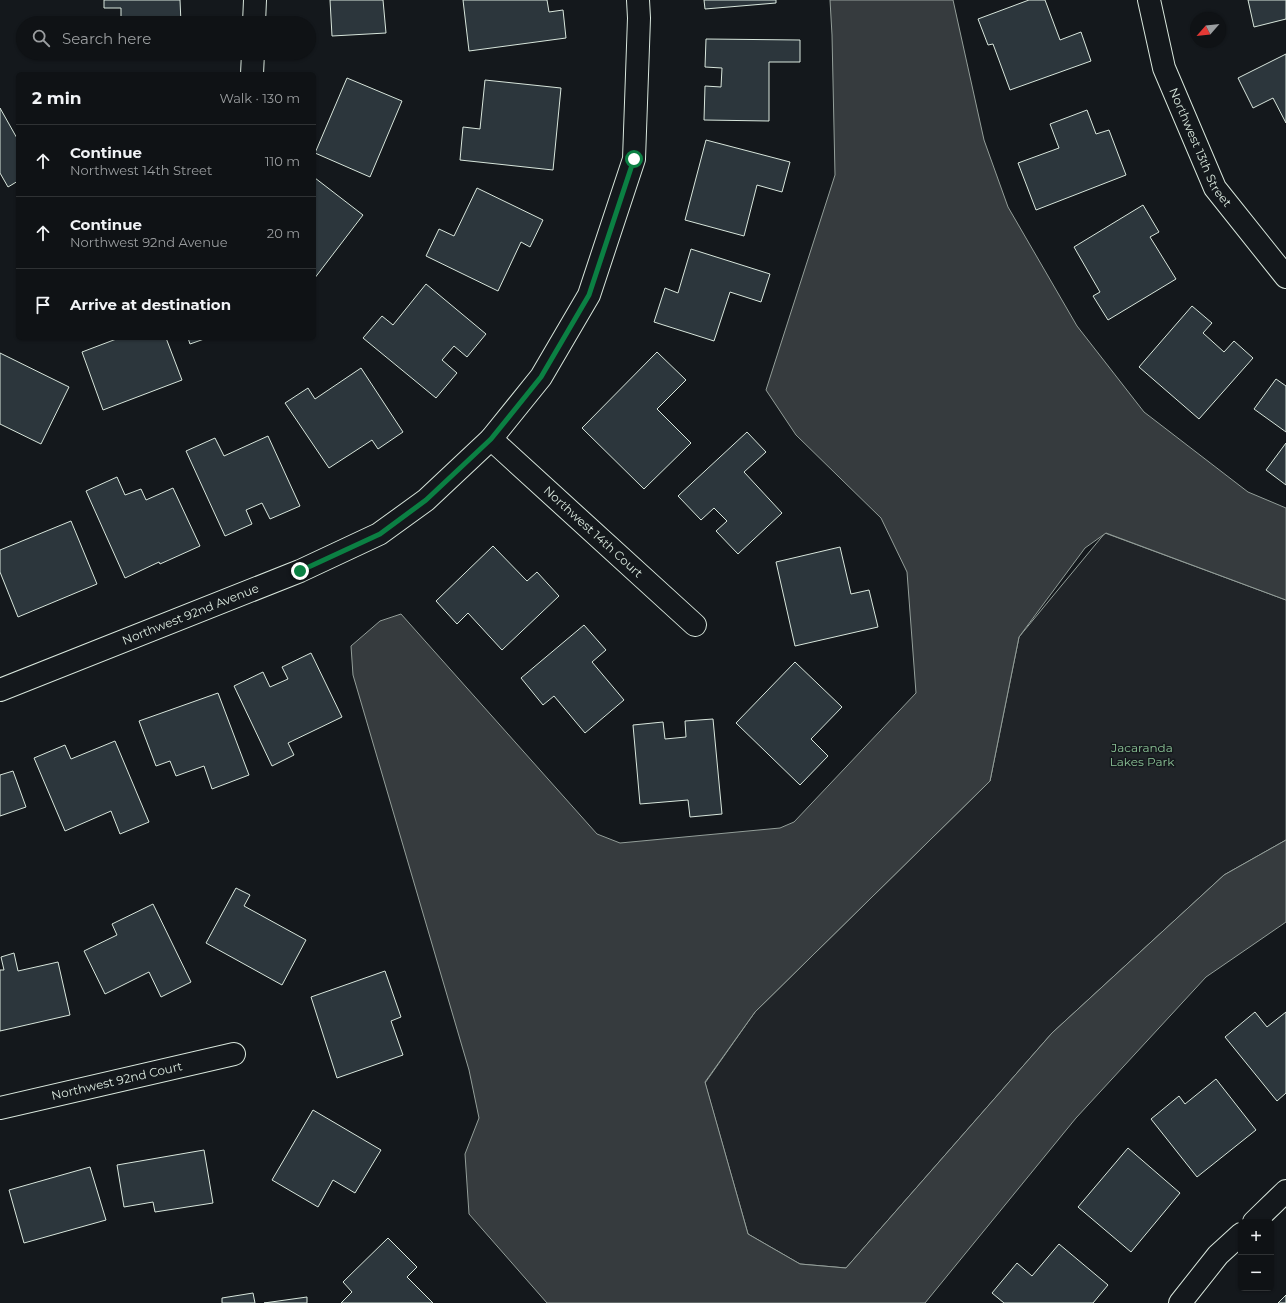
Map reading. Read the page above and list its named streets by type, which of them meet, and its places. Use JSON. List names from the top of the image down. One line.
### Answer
{"streets":{"street":["Northwest 13th Street","Northwest 14th Court","Northwest 92nd Avenue","Northwest 92nd Court"]},"crossings":[["Northwest 14th Court","Northwest 92nd Avenue"]],"parks":["Jacaranda Lakes Park"],"north":"bottom left","page":{"search":"Search here","heading":["2 min","Walk · 130 m"],"list":[["Continue","Northwest 14th Street","110 m"],["Continue","Northwest 92nd Avenue","20 m"],"Arrive at destination"],"map_buttons":["+","−"]}}
